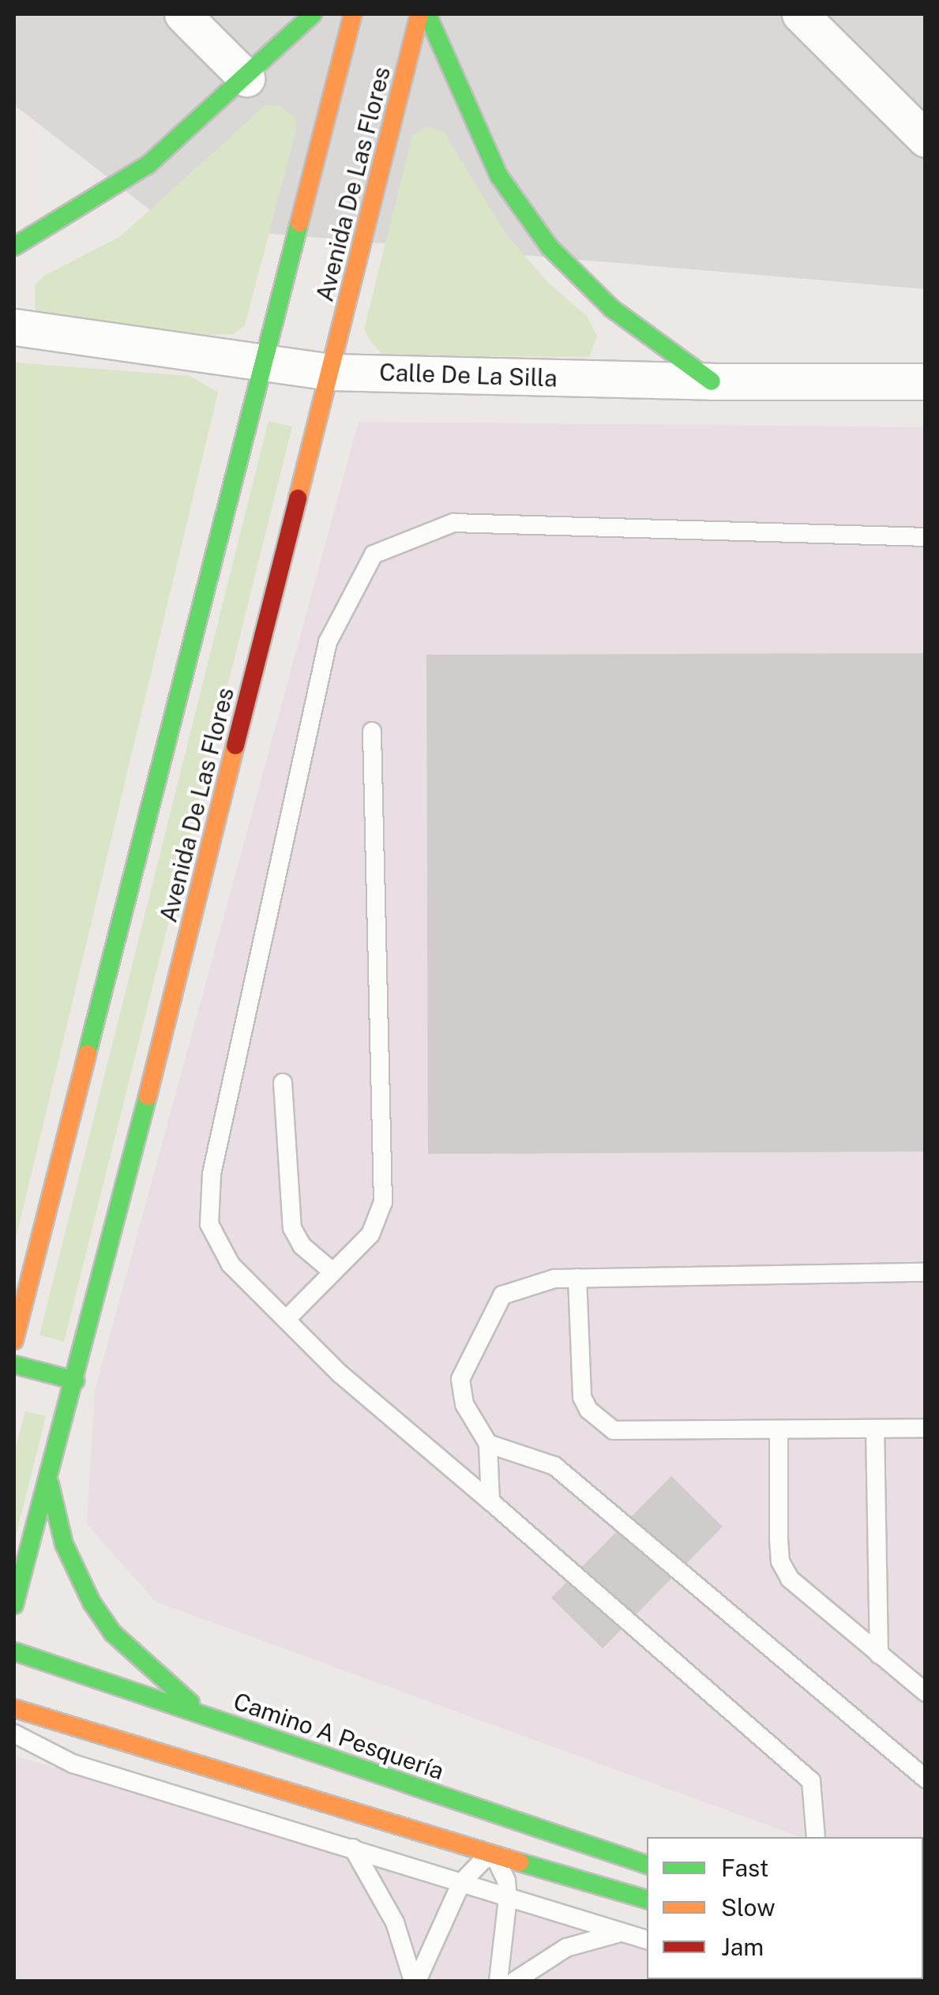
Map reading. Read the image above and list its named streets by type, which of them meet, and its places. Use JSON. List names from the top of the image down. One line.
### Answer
{"streets":{"street":["Avenida De Las Flores","Calle De La Silla","Camino A Pesquería"]},"crossings":[["Avenida De Las Flores","Calle De La Silla"]],"legend":["Fast","Slow","Jam"]}
